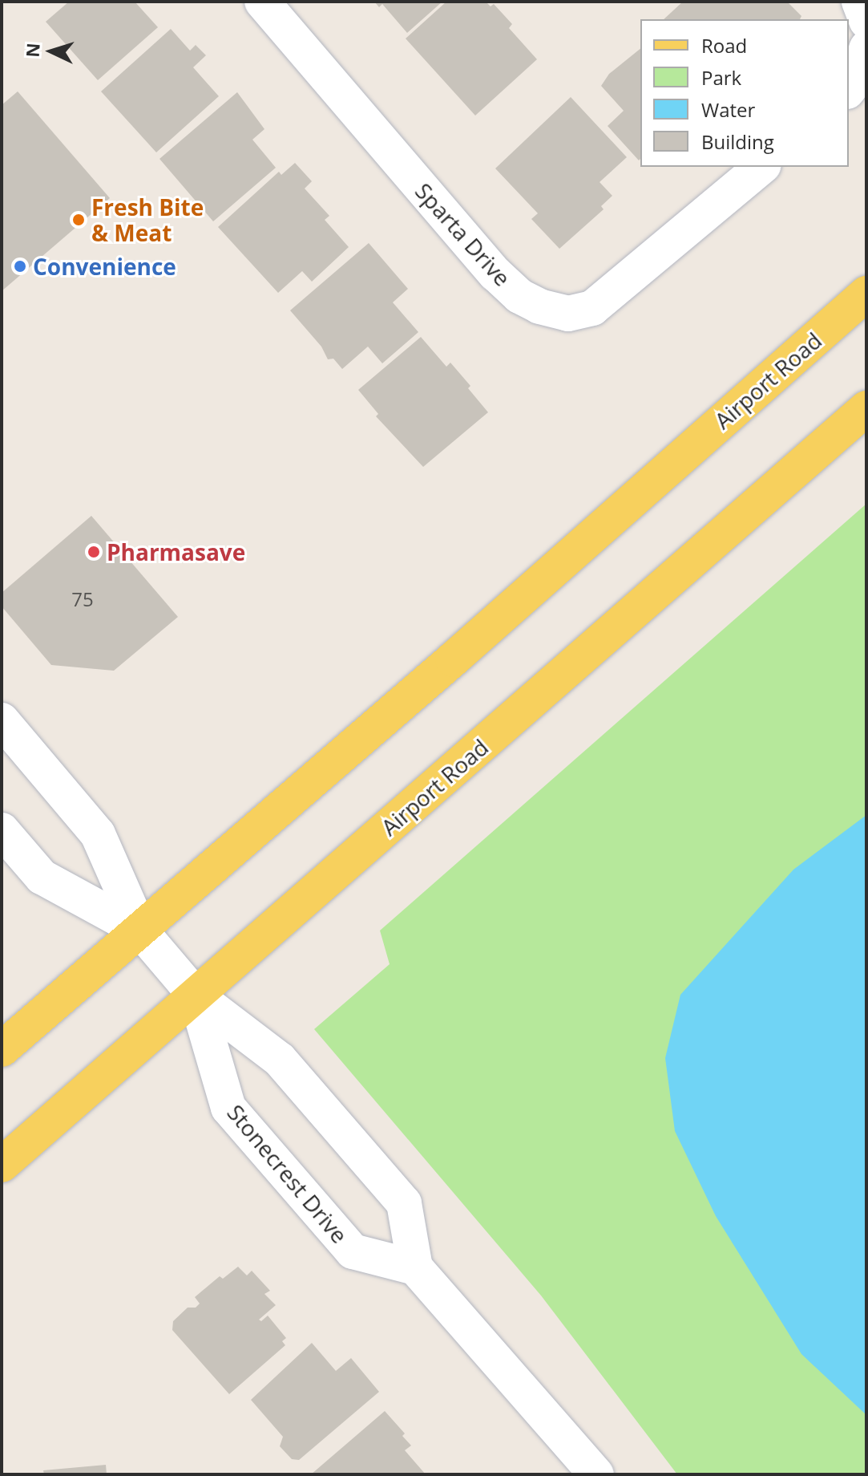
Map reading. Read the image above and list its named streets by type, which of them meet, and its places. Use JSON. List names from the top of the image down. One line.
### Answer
{"streets":{"main road":["Airport Road"],"street":["Sparta Drive","Stonecrest Drive"]},"crossings":[["Airport Road","Stonecrest Drive"]],"places":["Fresh Bite & Meat","Convenience","Pharmasave"],"house_numbers":["75"],"legend":["Road","Park","Water","Building"],"north":"left"}
